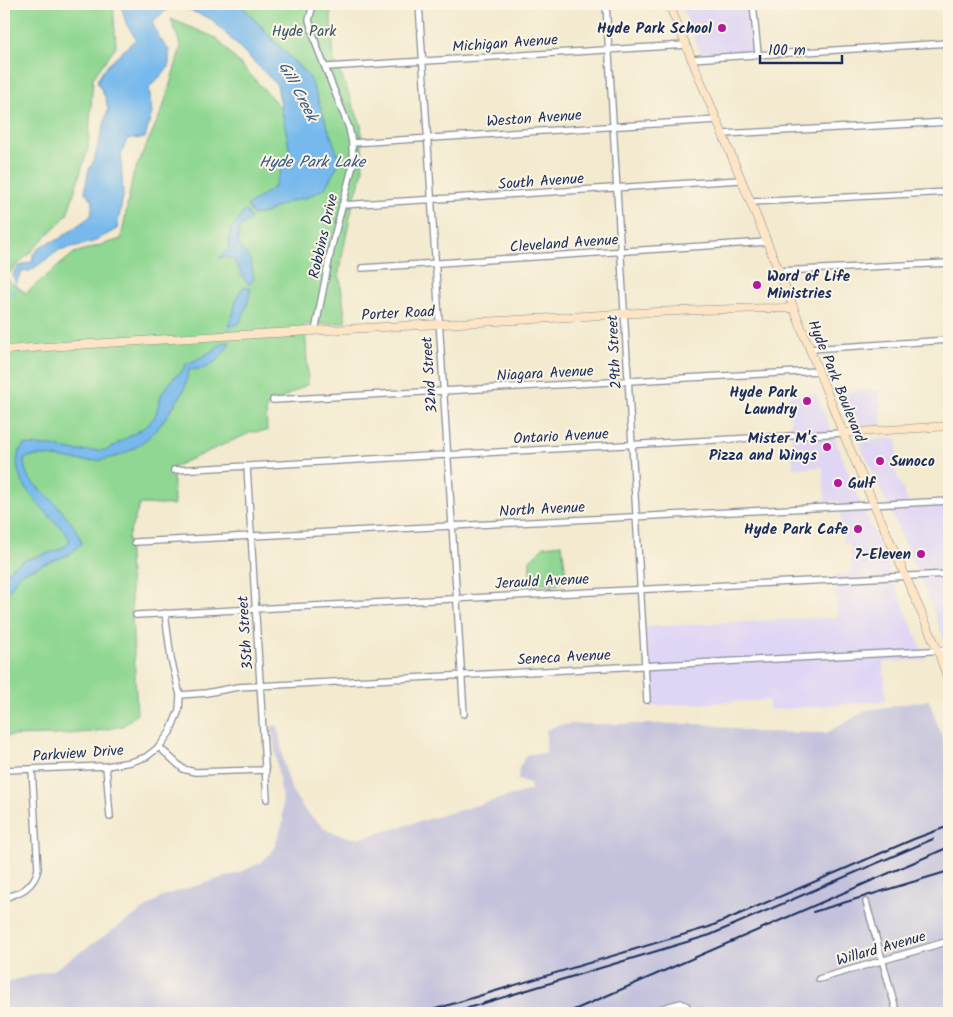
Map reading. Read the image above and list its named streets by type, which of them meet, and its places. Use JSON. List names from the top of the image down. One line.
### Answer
{"streets":{"main road":["Porter Road","Hyde Park Boulevard","Ontario Avenue"],"street":["Michigan Avenue","Weston Avenue","South Avenue","Robbins Drive","Cleveland Avenue","29th Street","Niagara Avenue","32nd Street","North Avenue","Jerauld Avenue","35th Street","Seneca Avenue","Parkview Drive","Willard Avenue"]},"crossings":[["Michigan Avenue","Robbins Drive"],["Michigan Avenue","29th Street"],["Michigan Avenue","32nd Street"],["Michigan Avenue","Hyde Park Boulevard"],["Weston Avenue","Robbins Drive"],["Weston Avenue","29th Street"],["Weston Avenue","32nd Street"],["Weston Avenue","Hyde Park Boulevard"],["South Avenue","Robbins Drive"],["South Avenue","29th Street"],["South Avenue","32nd Street"],["South Avenue","Hyde Park Boulevard"],["Robbins Drive","Porter Road"],["Cleveland Avenue","29th Street"],["Cleveland Avenue","32nd Street"],["Cleveland Avenue","Hyde Park Boulevard"],["Porter Road","29th Street"],["Porter Road","32nd Street"],["Porter Road","Hyde Park Boulevard"],["29th Street","Niagara Avenue"],["29th Street","Ontario Avenue"],["29th Street","North Avenue"],["29th Street","Jerauld Avenue"],["29th Street","Seneca Avenue"],["Niagara Avenue","32nd Street"],["Niagara Avenue","Hyde Park Boulevard"],["32nd Street","Ontario Avenue"],["32nd Street","North Avenue"],["32nd Street","Jerauld Avenue"],["32nd Street","Seneca Avenue"],["Hyde Park Boulevard","Ontario Avenue"],["Hyde Park Boulevard","North Avenue"],["Hyde Park Boulevard","Jerauld Avenue"],["Hyde Park Boulevard","Seneca Avenue"],["Ontario Avenue","35th Street"],["North Avenue","35th Street"],["Jerauld Avenue","35th Street"],["Jerauld Avenue","Parkview Drive"],["35th Street","Seneca Avenue"],["Seneca Avenue","Parkview Drive"]],"water":["Gill Creek","Hyde Park Lake"],"parks":["Hyde Park"],"places":["Hyde Park School","Word of Life Ministries","Hyde Park Laundry","Mister M's Pizza and Wings","Sunoco","Gulf","Hyde Park Cafe","7-Eleven"],"scale_bar":"100 m"}
